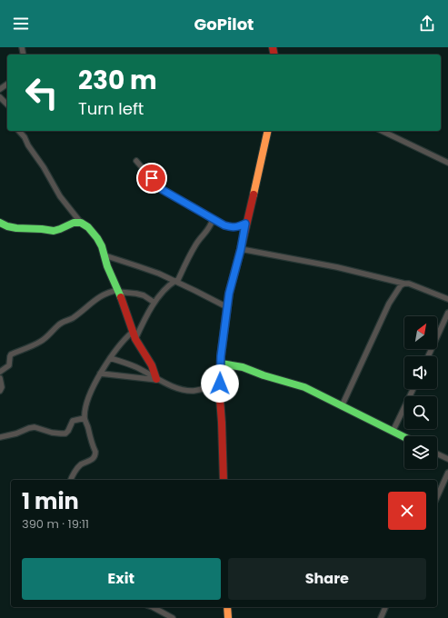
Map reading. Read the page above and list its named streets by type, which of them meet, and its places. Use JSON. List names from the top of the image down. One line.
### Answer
{"north":"top right","page":{"header":"GoPilot","turn":["230 m","Turn left"],"heading":["1 min","390 m · 19:11"],"buttons":["Exit","Share"]}}
